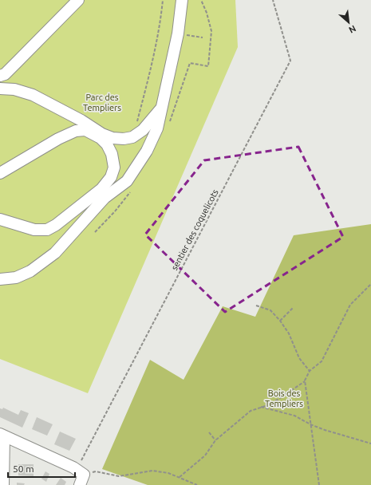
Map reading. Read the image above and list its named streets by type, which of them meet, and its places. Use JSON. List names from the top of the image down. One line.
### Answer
{"streets":{"path":["sentier des coquelicots"]},"parks":["Parc des Templiers","Bois des Templiers"],"scale_bar":"50 m","north":"bottom right"}
